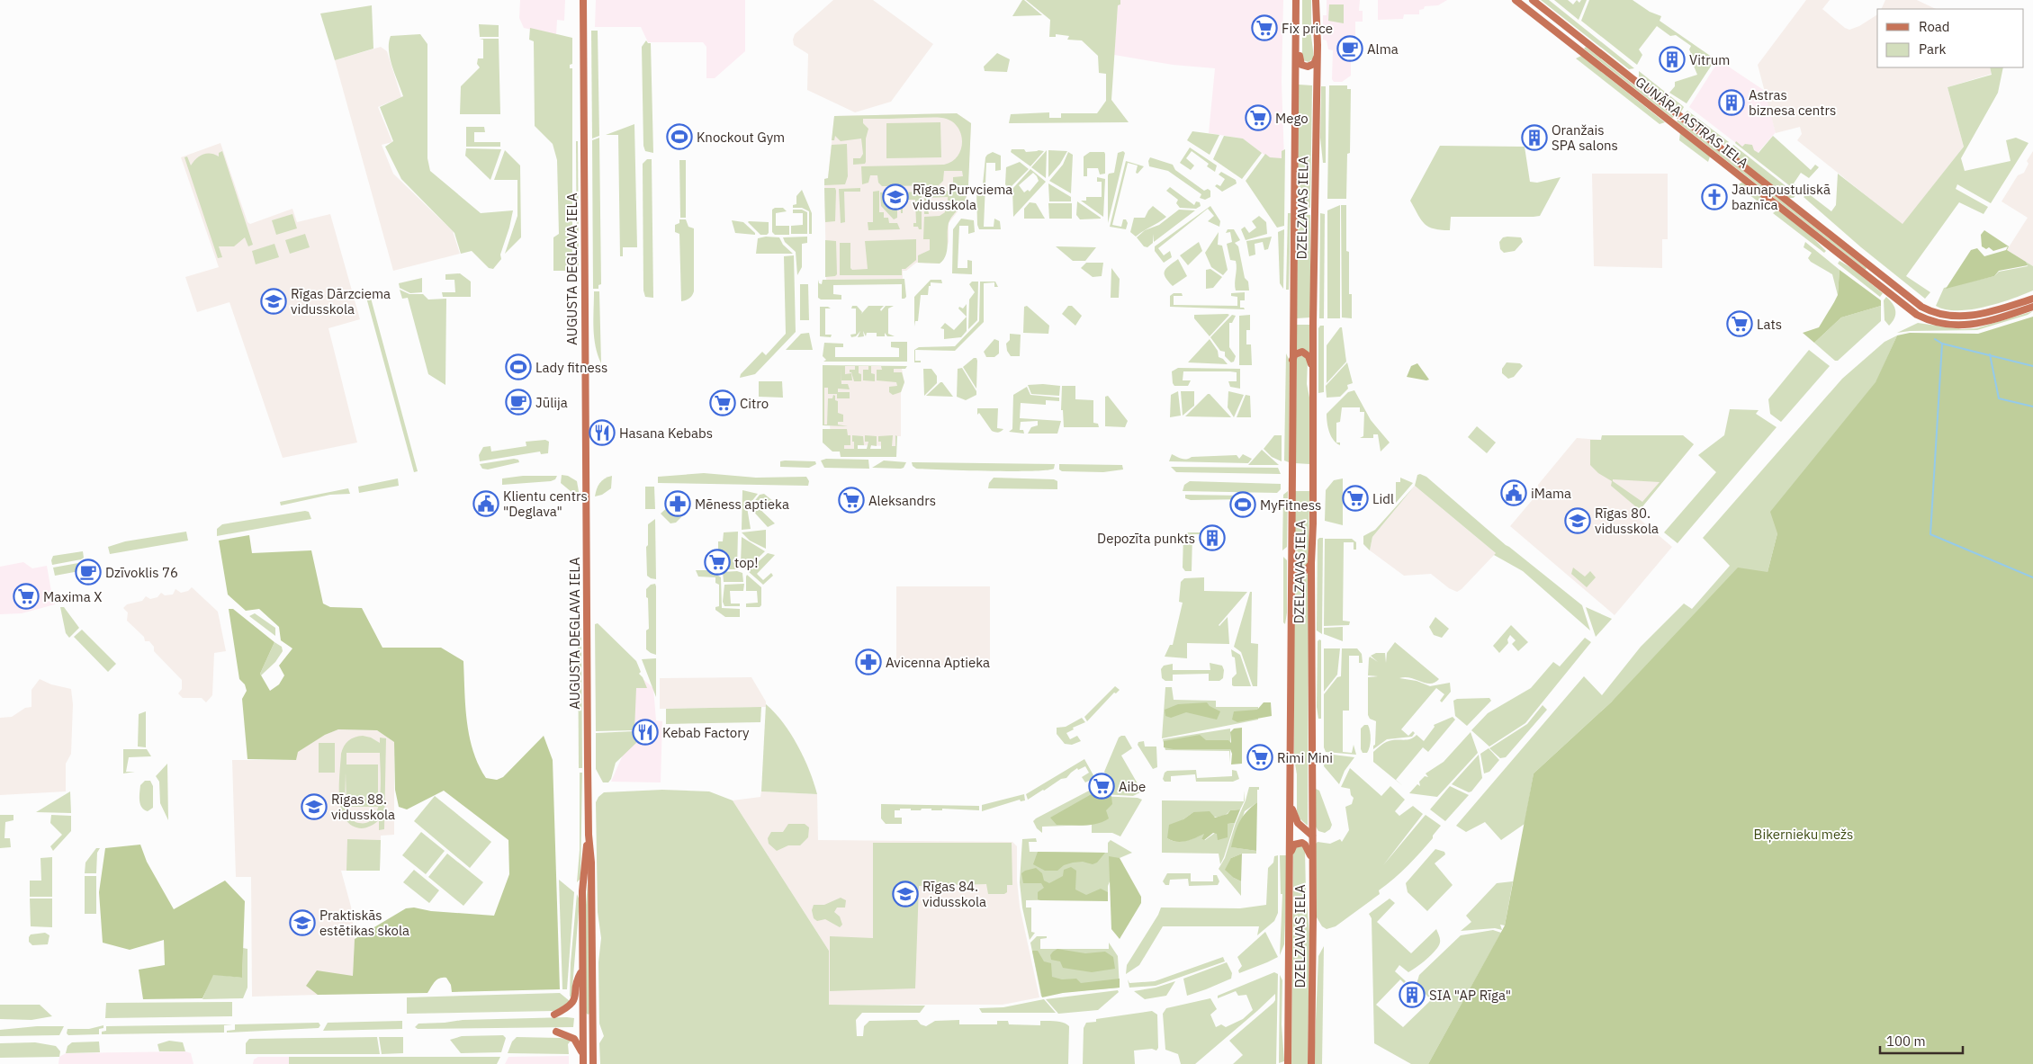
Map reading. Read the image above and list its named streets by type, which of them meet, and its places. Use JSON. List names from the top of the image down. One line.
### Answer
{"streets":{"main road":["GUNĀRA ASTRAS IELA","DZELZAVAS IELA","AUGUSTA DEGLAVA IELA"]},"parks":["Biķernieku mežs"],"places":{"supermarket":["Fix price","Mego","Lats","Citro","Lidl","Aleksandrs","top!","Maxima X","Rimi Mini","Aibe"],"cafe":["Alma","Jūlija","Dzīvoklis 76"],"building":["Vitrum","Astras biznesa centrs","Oranžais SPA salons","Depozīta punkts","SIA \"AP Rīga\""],"sports":["Knockout Gym","Lady fitness","MyFitness"],"school or university":["Rīgas Purvciema vidusskola","Rīgas Dārzciema vidusskola","Rīgas 80. vidusskola","Rīgas 88. vidusskola","Rīgas 84. vidusskola","Praktiskās estētikas skola"],"church":["Jaunapustuliskā baznīca"],"restaurant":["Hasana Kebabs","Kebab Factory"],"public building":["iMama","Klientu centrs \"Deglava\""],"pharmacy":["Mēness aptieka","Avicenna Aptieka"]},"legend":["Road","Park"],"scale_bar":"100 m"}
